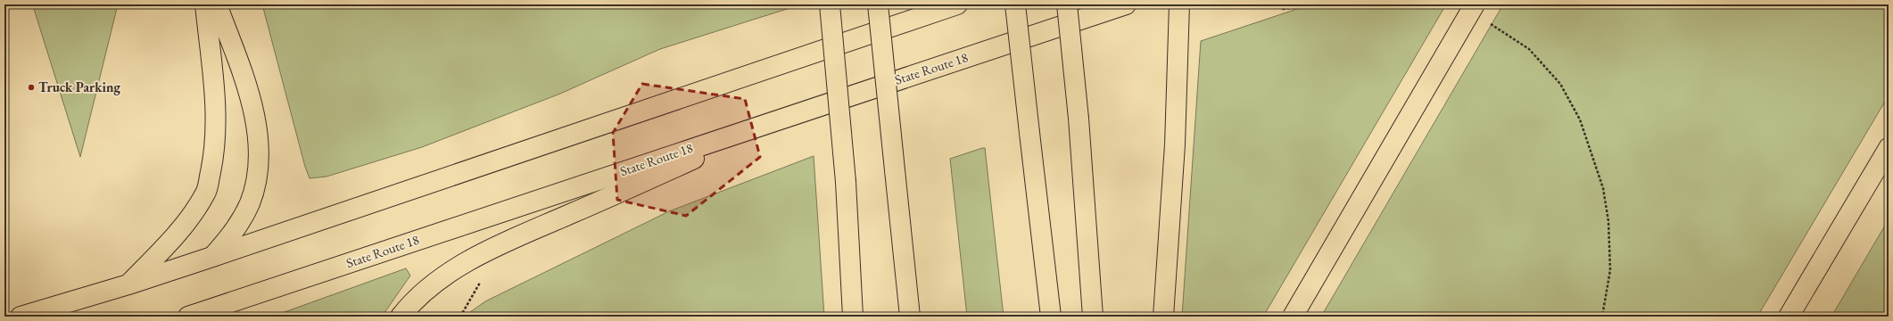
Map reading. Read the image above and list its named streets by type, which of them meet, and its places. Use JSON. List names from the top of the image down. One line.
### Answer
{"streets":{"highway":["State Route 18"]},"places":["Truck Parking"]}
